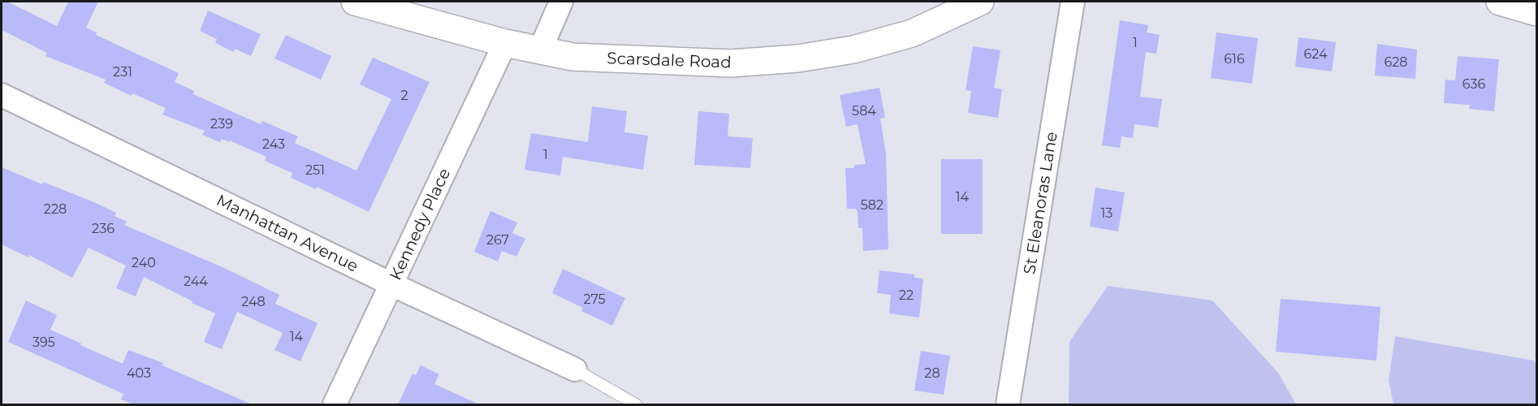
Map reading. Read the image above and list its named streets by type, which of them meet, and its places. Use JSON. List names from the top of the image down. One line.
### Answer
{"streets":{"street":["Scarsdale Road","St Eleanoras Lane","Kennedy Place","Manhattan Avenue"]},"crossings":[["Scarsdale Road","Kennedy Place"],["Kennedy Place","Manhattan Avenue"]],"house_numbers":["1","624","616","628","231","636","2","584","239","243","1","251","14","582","228","13","236","267","240","244","22","275","248","14","395","403","28"]}
